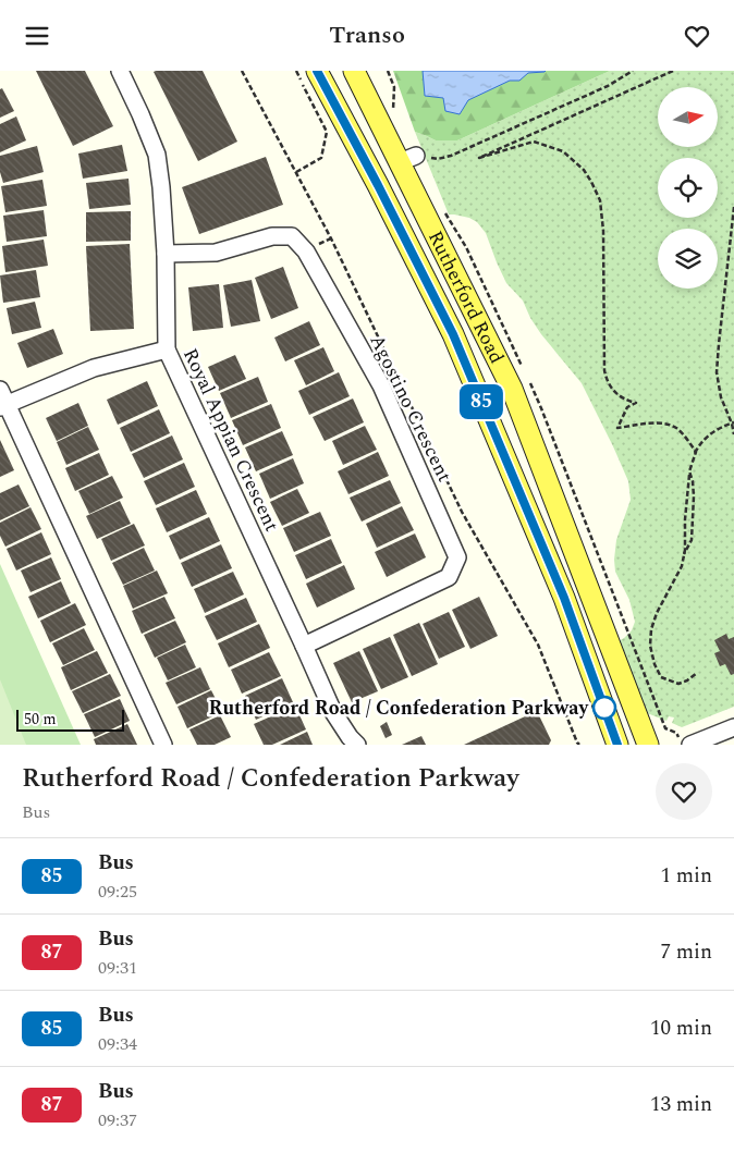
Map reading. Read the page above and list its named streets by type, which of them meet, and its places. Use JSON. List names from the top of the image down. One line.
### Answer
{"streets":{"main road":["Rutherford Road"],"street":["Agostino Crescent","Royal Appian Crescent"]},"crossings":[["Agostino Crescent","Royal Appian Crescent"]],"places":["Rutherford Road / Confederation Parkway"],"lines":["bus line 85"],"scale_bar":"50 m","north":"right","page":{"header":"Transo","on_map":"85","scale":"50 m","heading":["Rutherford Road / Confederation Parkway","Bus"],"list":[{"mark":"85","name":"Bus","note":"09:25","value":"1 min"},{"mark":"87","name":"Bus","note":"09:31","value":"7 min"},{"mark":"85","name":"Bus","note":"09:34","value":"10 min"},{"mark":"87","name":"Bus","note":"09:37","value":"13 min"}]}}
